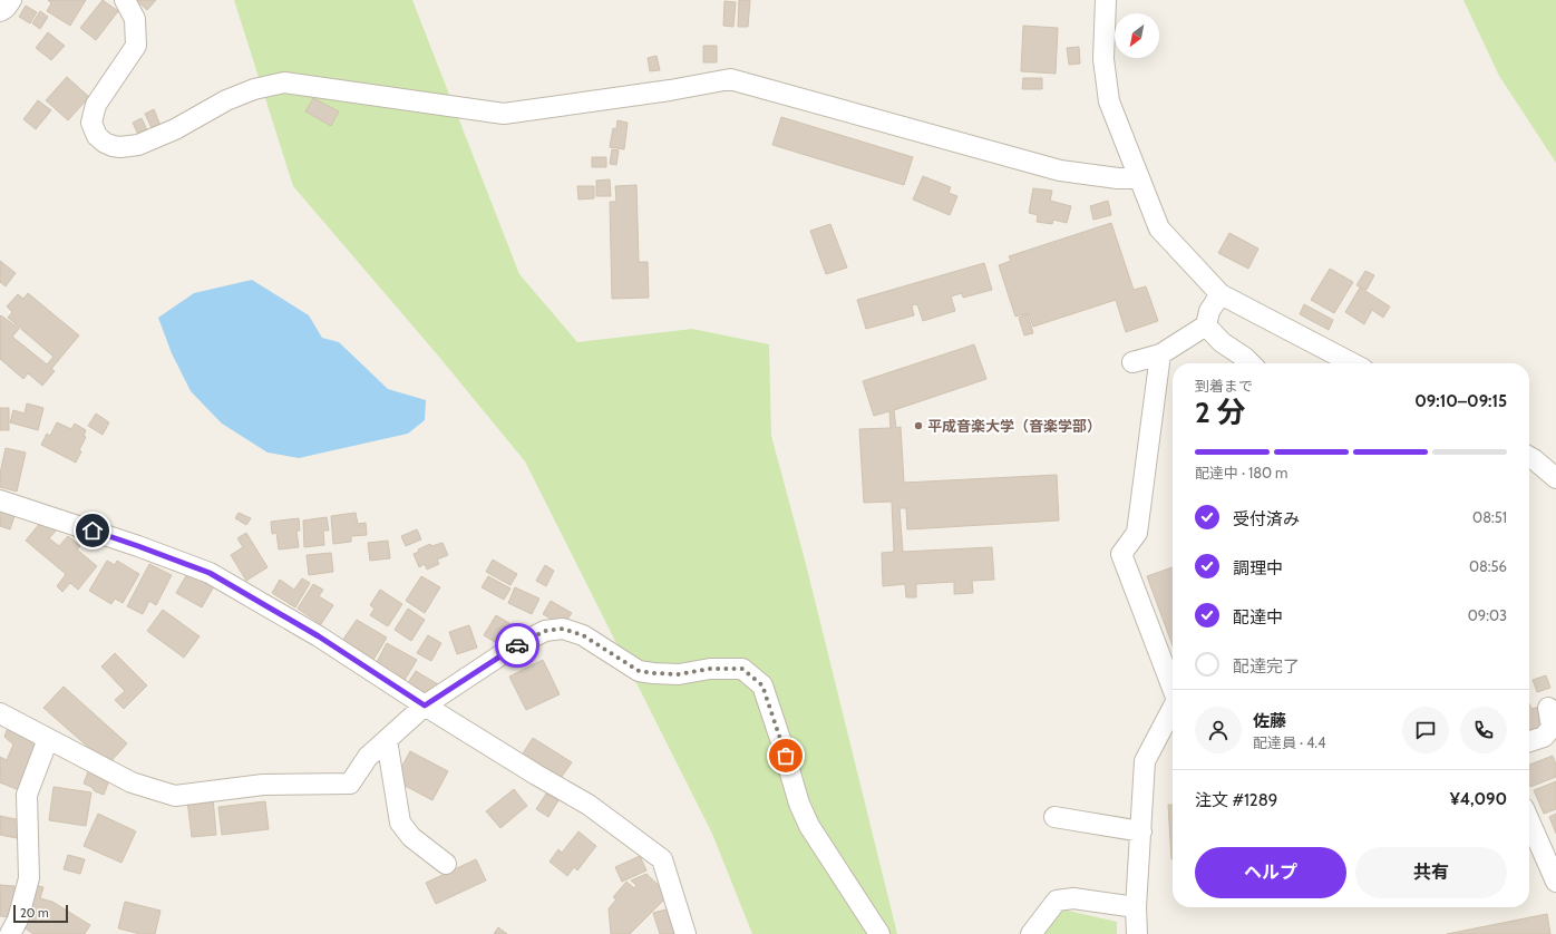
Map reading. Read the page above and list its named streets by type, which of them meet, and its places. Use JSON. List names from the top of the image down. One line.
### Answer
{"places":["平成音楽大学（音楽学部）"],"scale_bar":"20 m","north":"bottom left","page":{"heading":["2 分","到着まで","09:10–09:15"],"panel":["佐藤","配達員 · 4.4","注文 #1289","¥4,090"],"bar":"配達中 · 180 m","list":[["受付済み","08:51"],["調理中","08:56"],["配達中","09:03"],"配達完了"],"buttons":["ヘルプ","共有"],"scale":"20 m"}}
